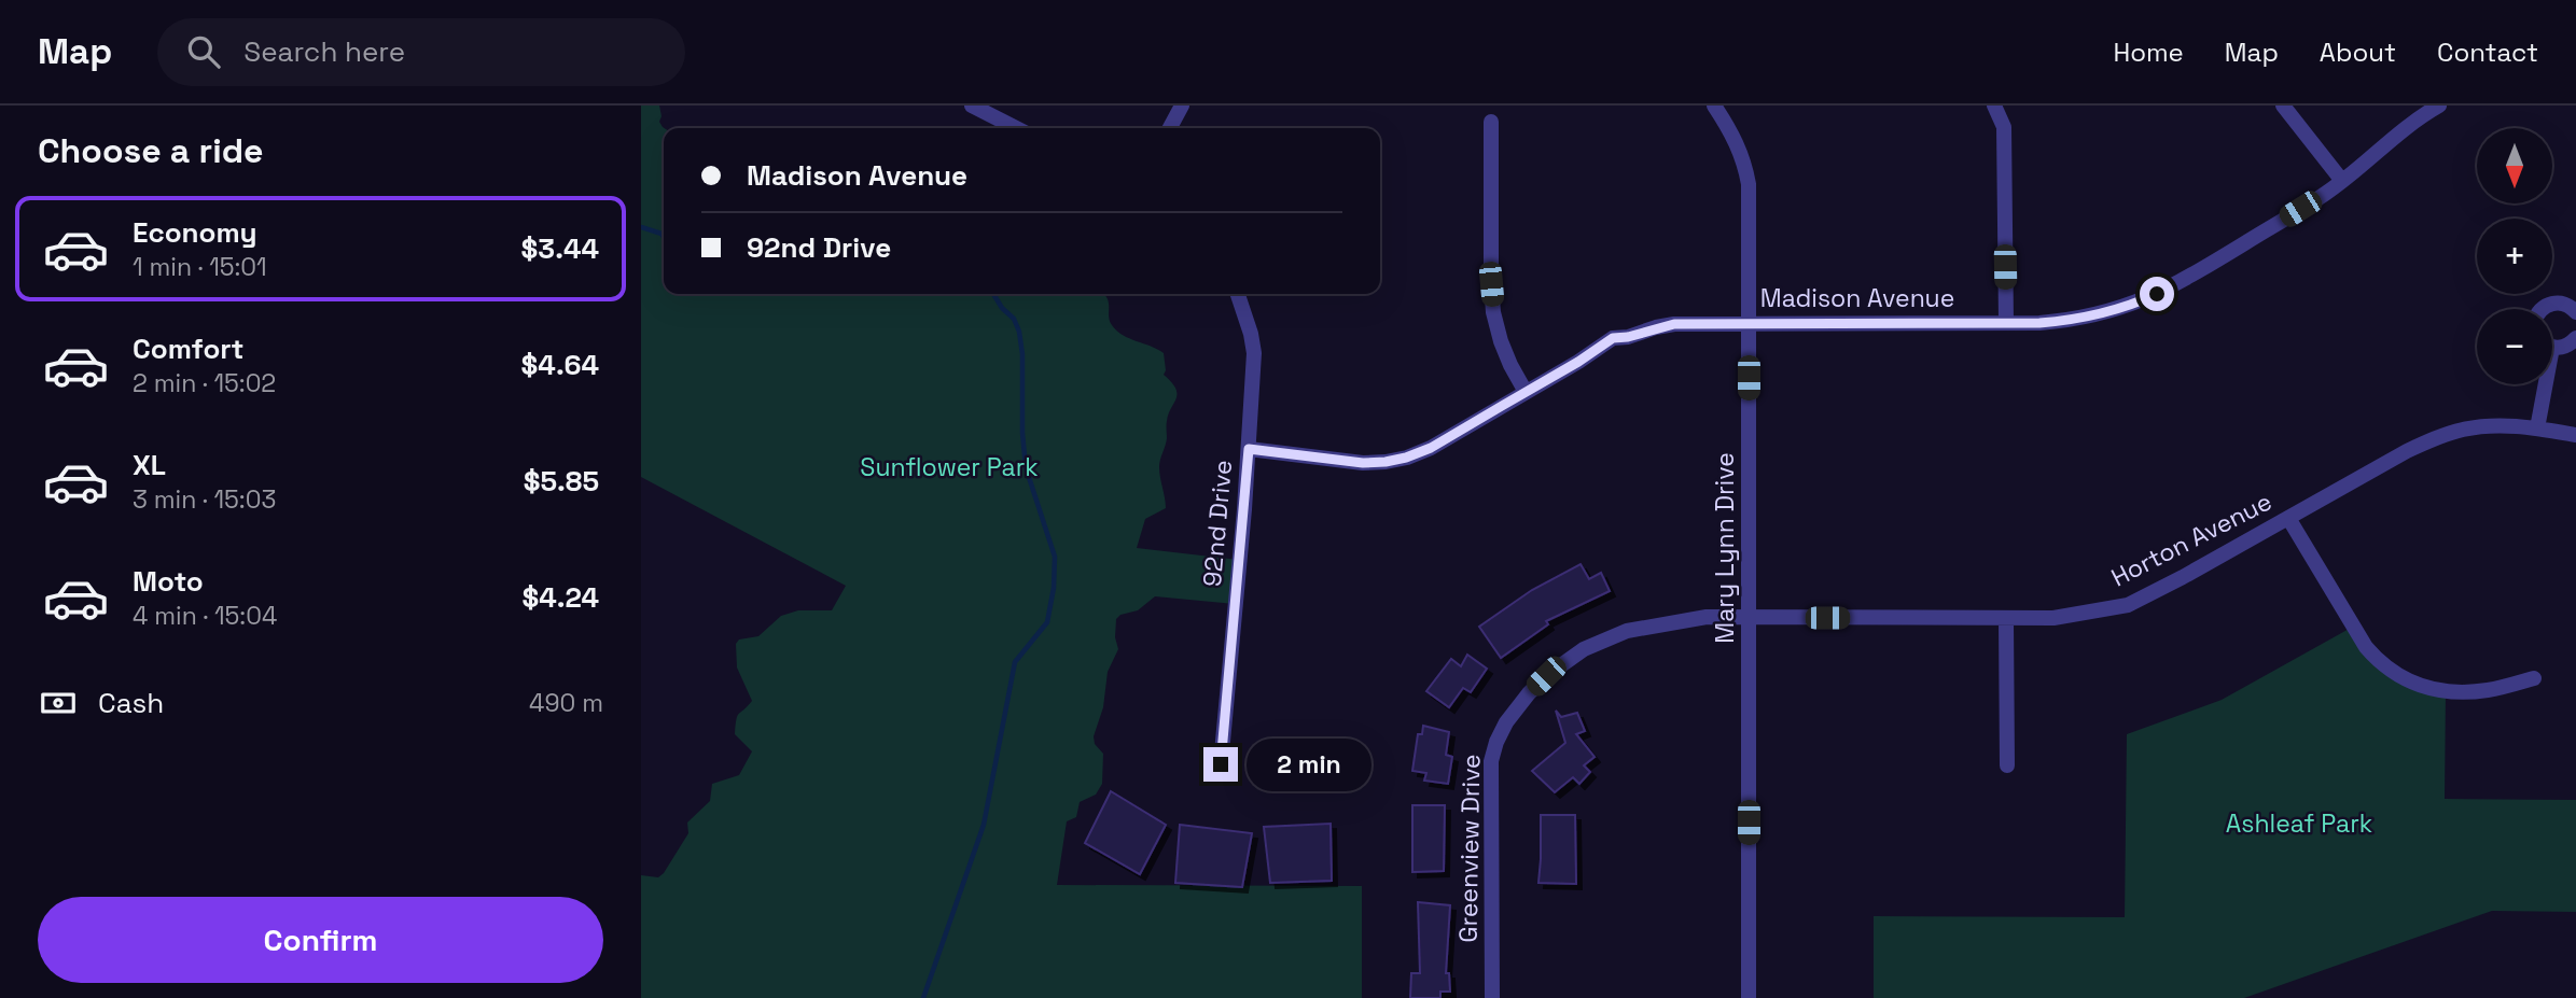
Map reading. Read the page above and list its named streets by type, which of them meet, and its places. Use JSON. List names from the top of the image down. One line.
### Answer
{"streets":{"street":["Madison Avenue","92nd Drive","Horton Avenue","Mary Lynn Drive","Greenview Drive"]},"crossings":[["Madison Avenue","92nd Drive"],["Madison Avenue","Mary Lynn Drive"],["Horton Avenue","Mary Lynn Drive"],["Horton Avenue","Greenview Drive"]],"parks":["Sunflower Park","Ashleaf Park"],"north":"bottom","page":{"header":"Map","search":"Search here","nav":["Home","Map","About","Contact"],"heading":"Choose a ride","map_buttons":["+","−"],"banner":["Madison Avenue","92nd Drive"],"list":[{"name":"Economy","note":"1 min · 15:01","value":"$3.44"},{"name":"Comfort","note":"2 min · 15:02","value":"$4.64"},{"name":"XL","note":"3 min · 15:03","value":"$5.85"},{"name":"Moto","note":"4 min · 15:04","value":"$4.24"}],"pay":["Cash","490 m"],"bubble":"2 min","buttons":"Confirm"}}
